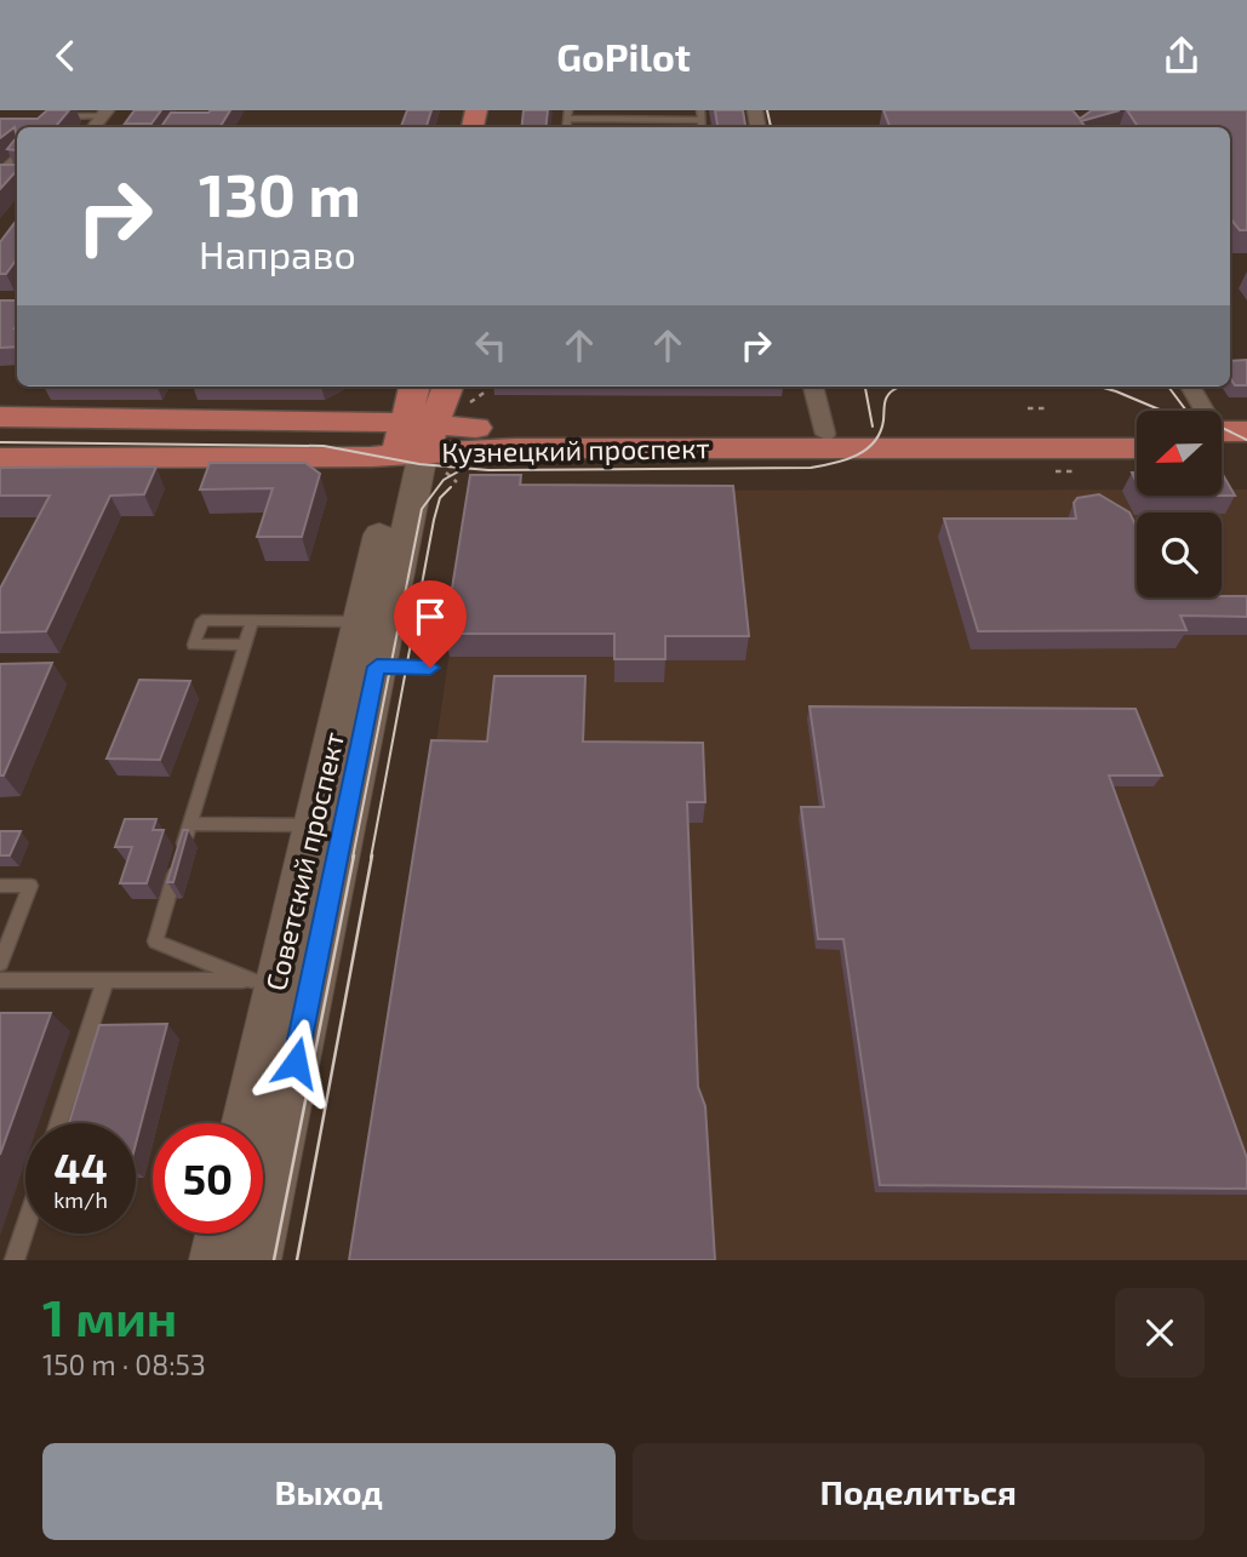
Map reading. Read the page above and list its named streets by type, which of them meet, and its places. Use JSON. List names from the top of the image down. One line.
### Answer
{"streets":{"main road":["Кузнецкий проспект","Советский проспект"]},"crossings":[["Кузнецкий проспект","Советский проспект"]],"north":"left","page":{"header":"GoPilot","turn":["130 m","Направо"],"speed":"44 km/h","limit":"50","heading":["1 мин","150 m · 08:53"],"buttons":["Выход","Поделиться"]}}
